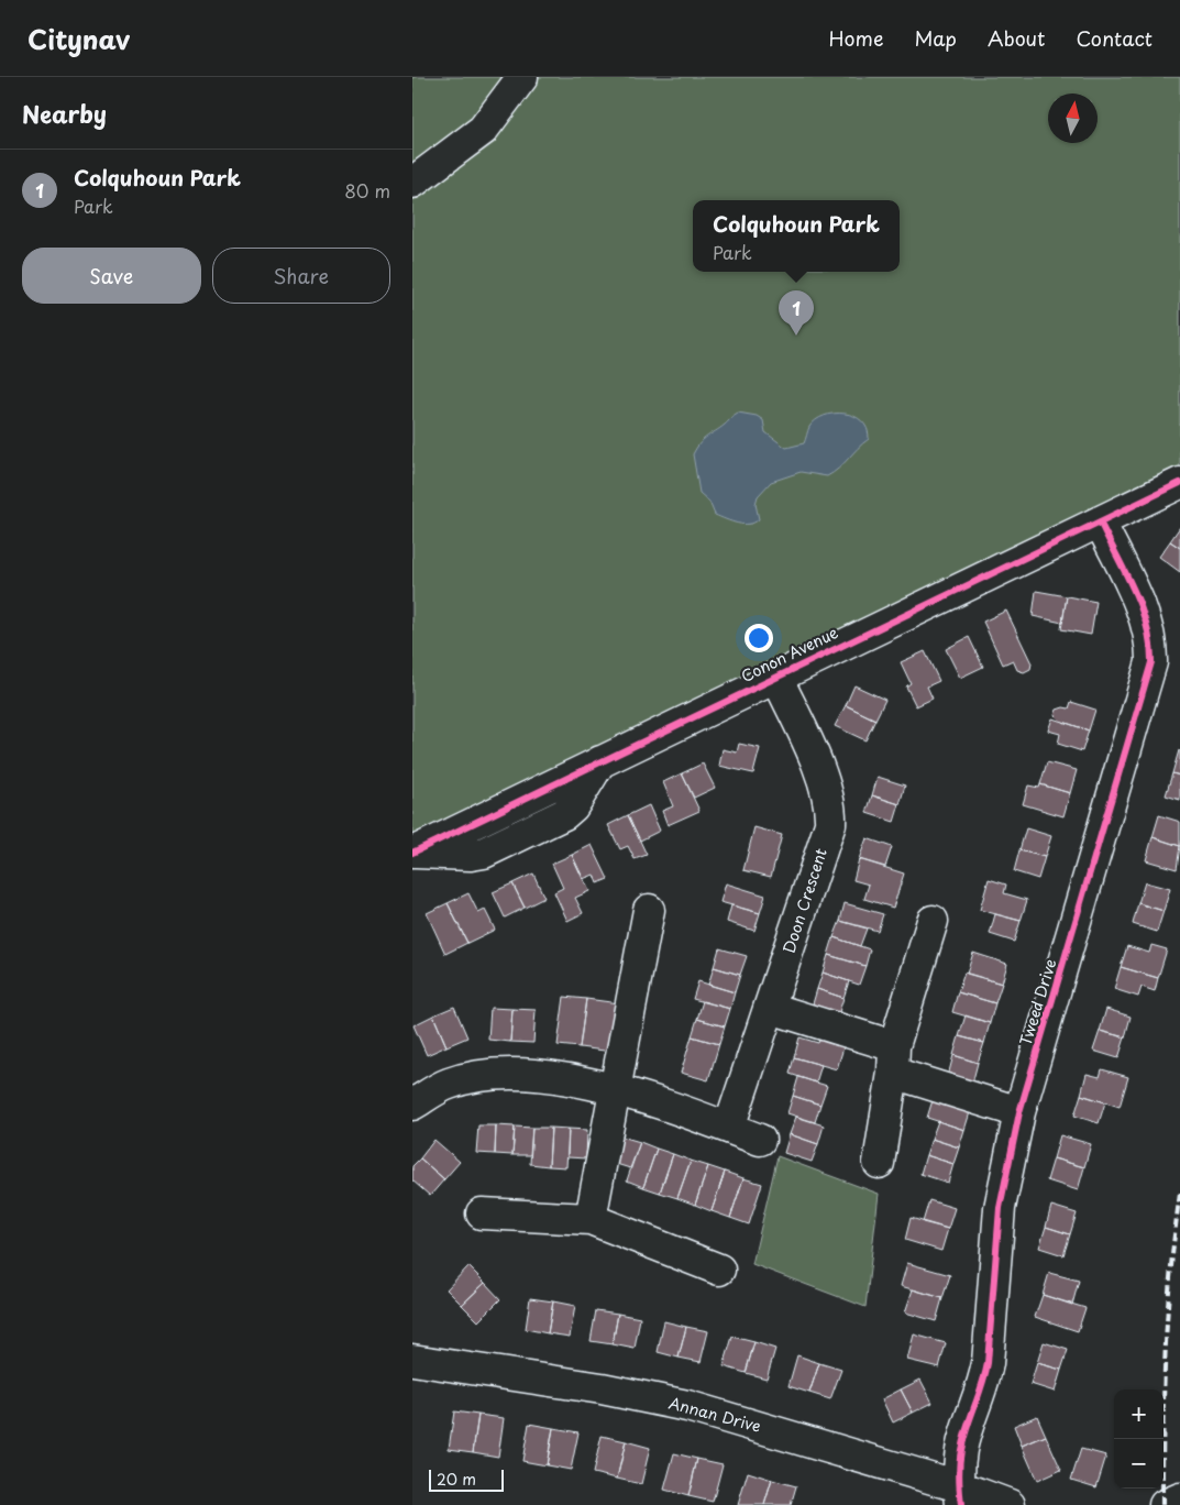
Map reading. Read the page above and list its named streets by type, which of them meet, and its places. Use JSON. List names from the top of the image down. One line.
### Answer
{"streets":{"street":["Conon Avenue","Doon Crescent","Tweed Drive","Annan Drive"]},"crossings":[["Conon Avenue","Doon Crescent"],["Conon Avenue","Tweed Drive"],["Tweed Drive","Annan Drive"]],"scale_bar":"20 m","north":"top","page":{"header":"Citynav","nav":["Home","Map","About","Contact"],"heading":"Nearby","list":[{"mark":"1","name":"Colquhoun Park","note":"Park","value":"80 m"}],"popup":["Colquhoun Park","Park"],"buttons":["Save","Share"],"pins":"1","map_buttons":["+","−"],"scale":"20 m"}}
